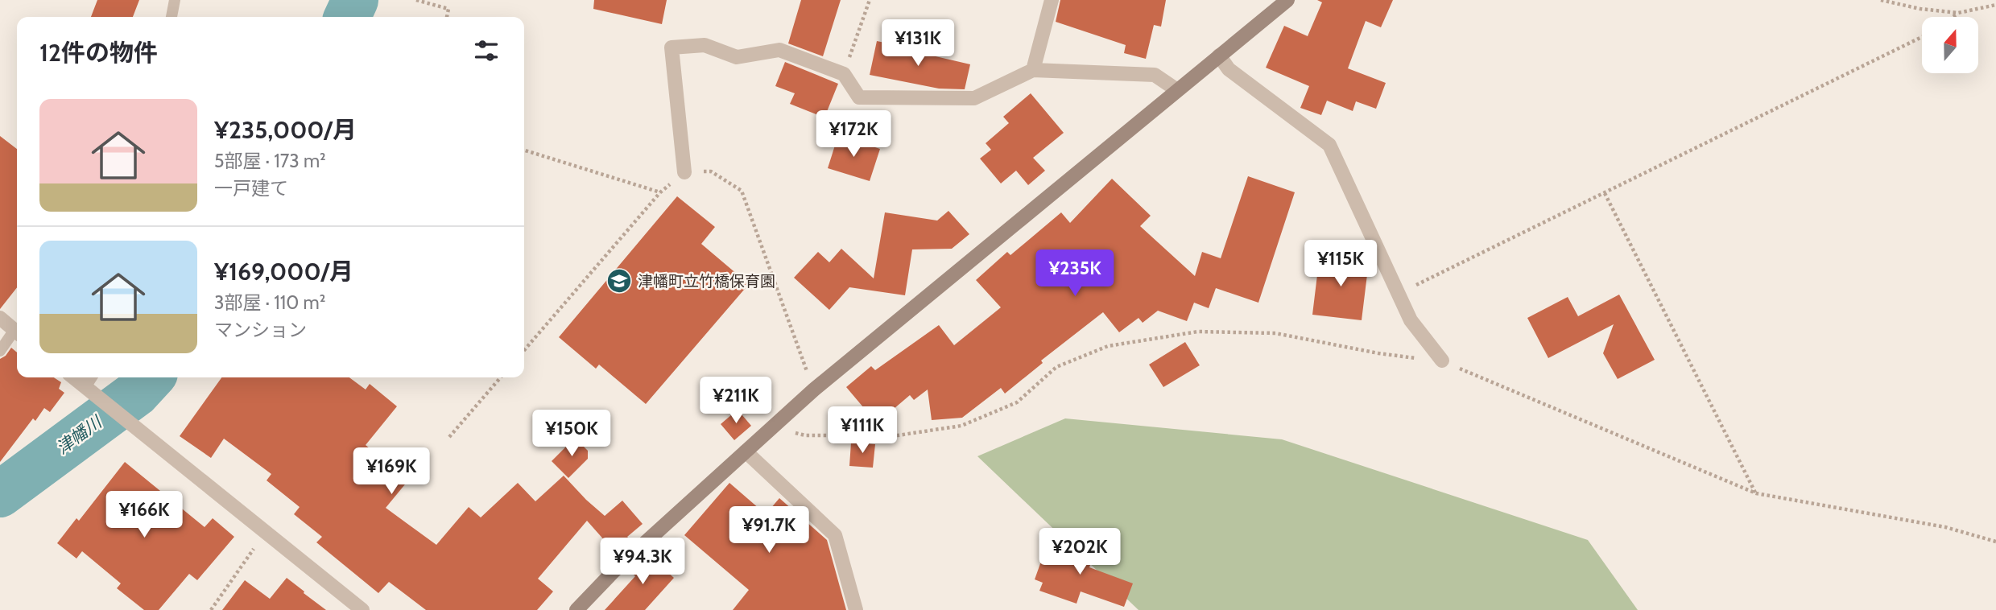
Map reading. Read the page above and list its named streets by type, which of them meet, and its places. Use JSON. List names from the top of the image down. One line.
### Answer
{"water":["津幡川"],"places":{"school or university":["津幡町立竹橋保育園"]},"north":"top","page":{"heading":"12件の物件","price":["¥131K","¥172K","¥115K","¥235K","¥211K","¥111K","¥150K","¥169K","¥166K","¥91.7K","¥202K","¥94.3K"],"list":[{"name":"¥235,000/月","note":"5部屋 · 173 m² · 一戸建て"},{"name":"¥169,000/月","note":"3部屋 · 110 m² · マンション"}]}}
